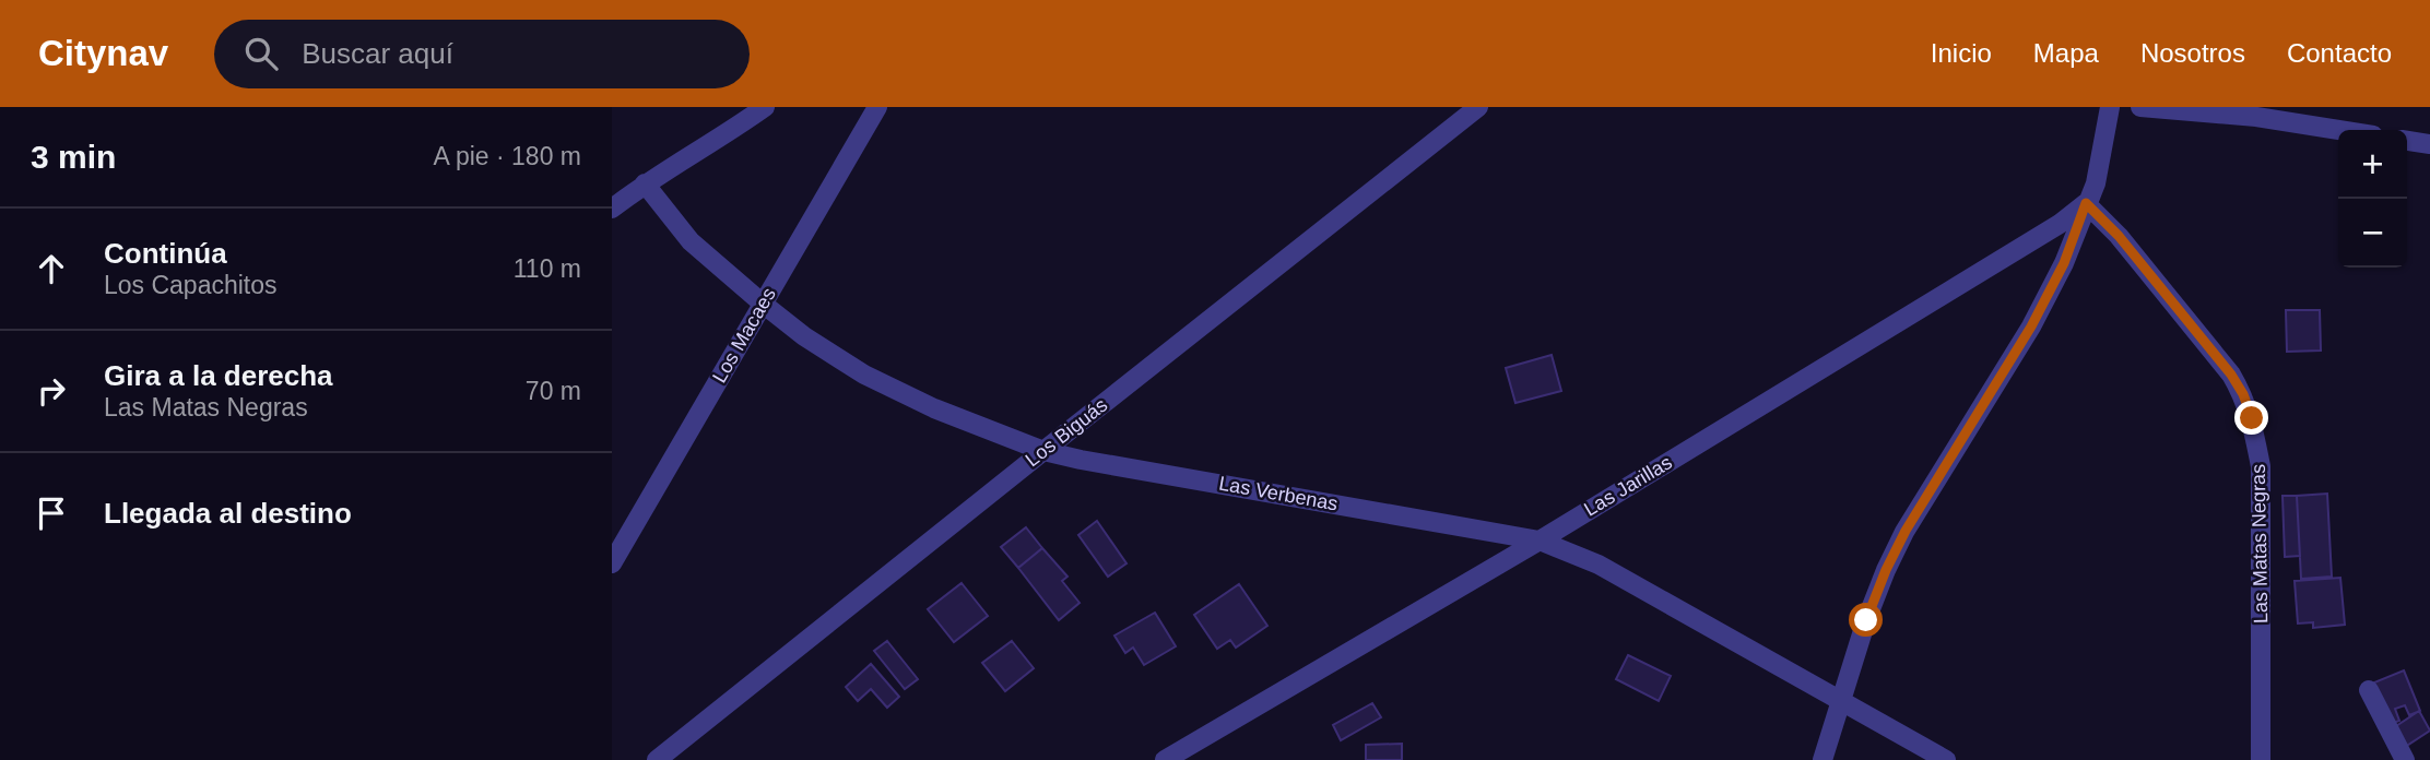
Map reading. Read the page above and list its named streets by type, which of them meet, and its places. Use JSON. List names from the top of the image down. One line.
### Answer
{"streets":{"street":["Los Macaes","Los Biguás","Las Jarillas","Las Verbenas","Las Matas Negras"]},"crossings":[["Los Macaes","Las Verbenas"],["Los Biguás","Las Verbenas"],["Las Jarillas","Las Verbenas"],["Las Jarillas","Las Matas Negras"]],"page":{"header":"Citynav","search":"Buscar aquí","nav":["Inicio","Mapa","Nosotros","Contacto"],"heading":["3 min","A pie · 180 m"],"map_buttons":["+","−"],"list":[["Continúa","Los Capachitos","110 m"],["Gira a la derecha","Las Matas Negras","70 m"],"Llegada al destino"]}}
